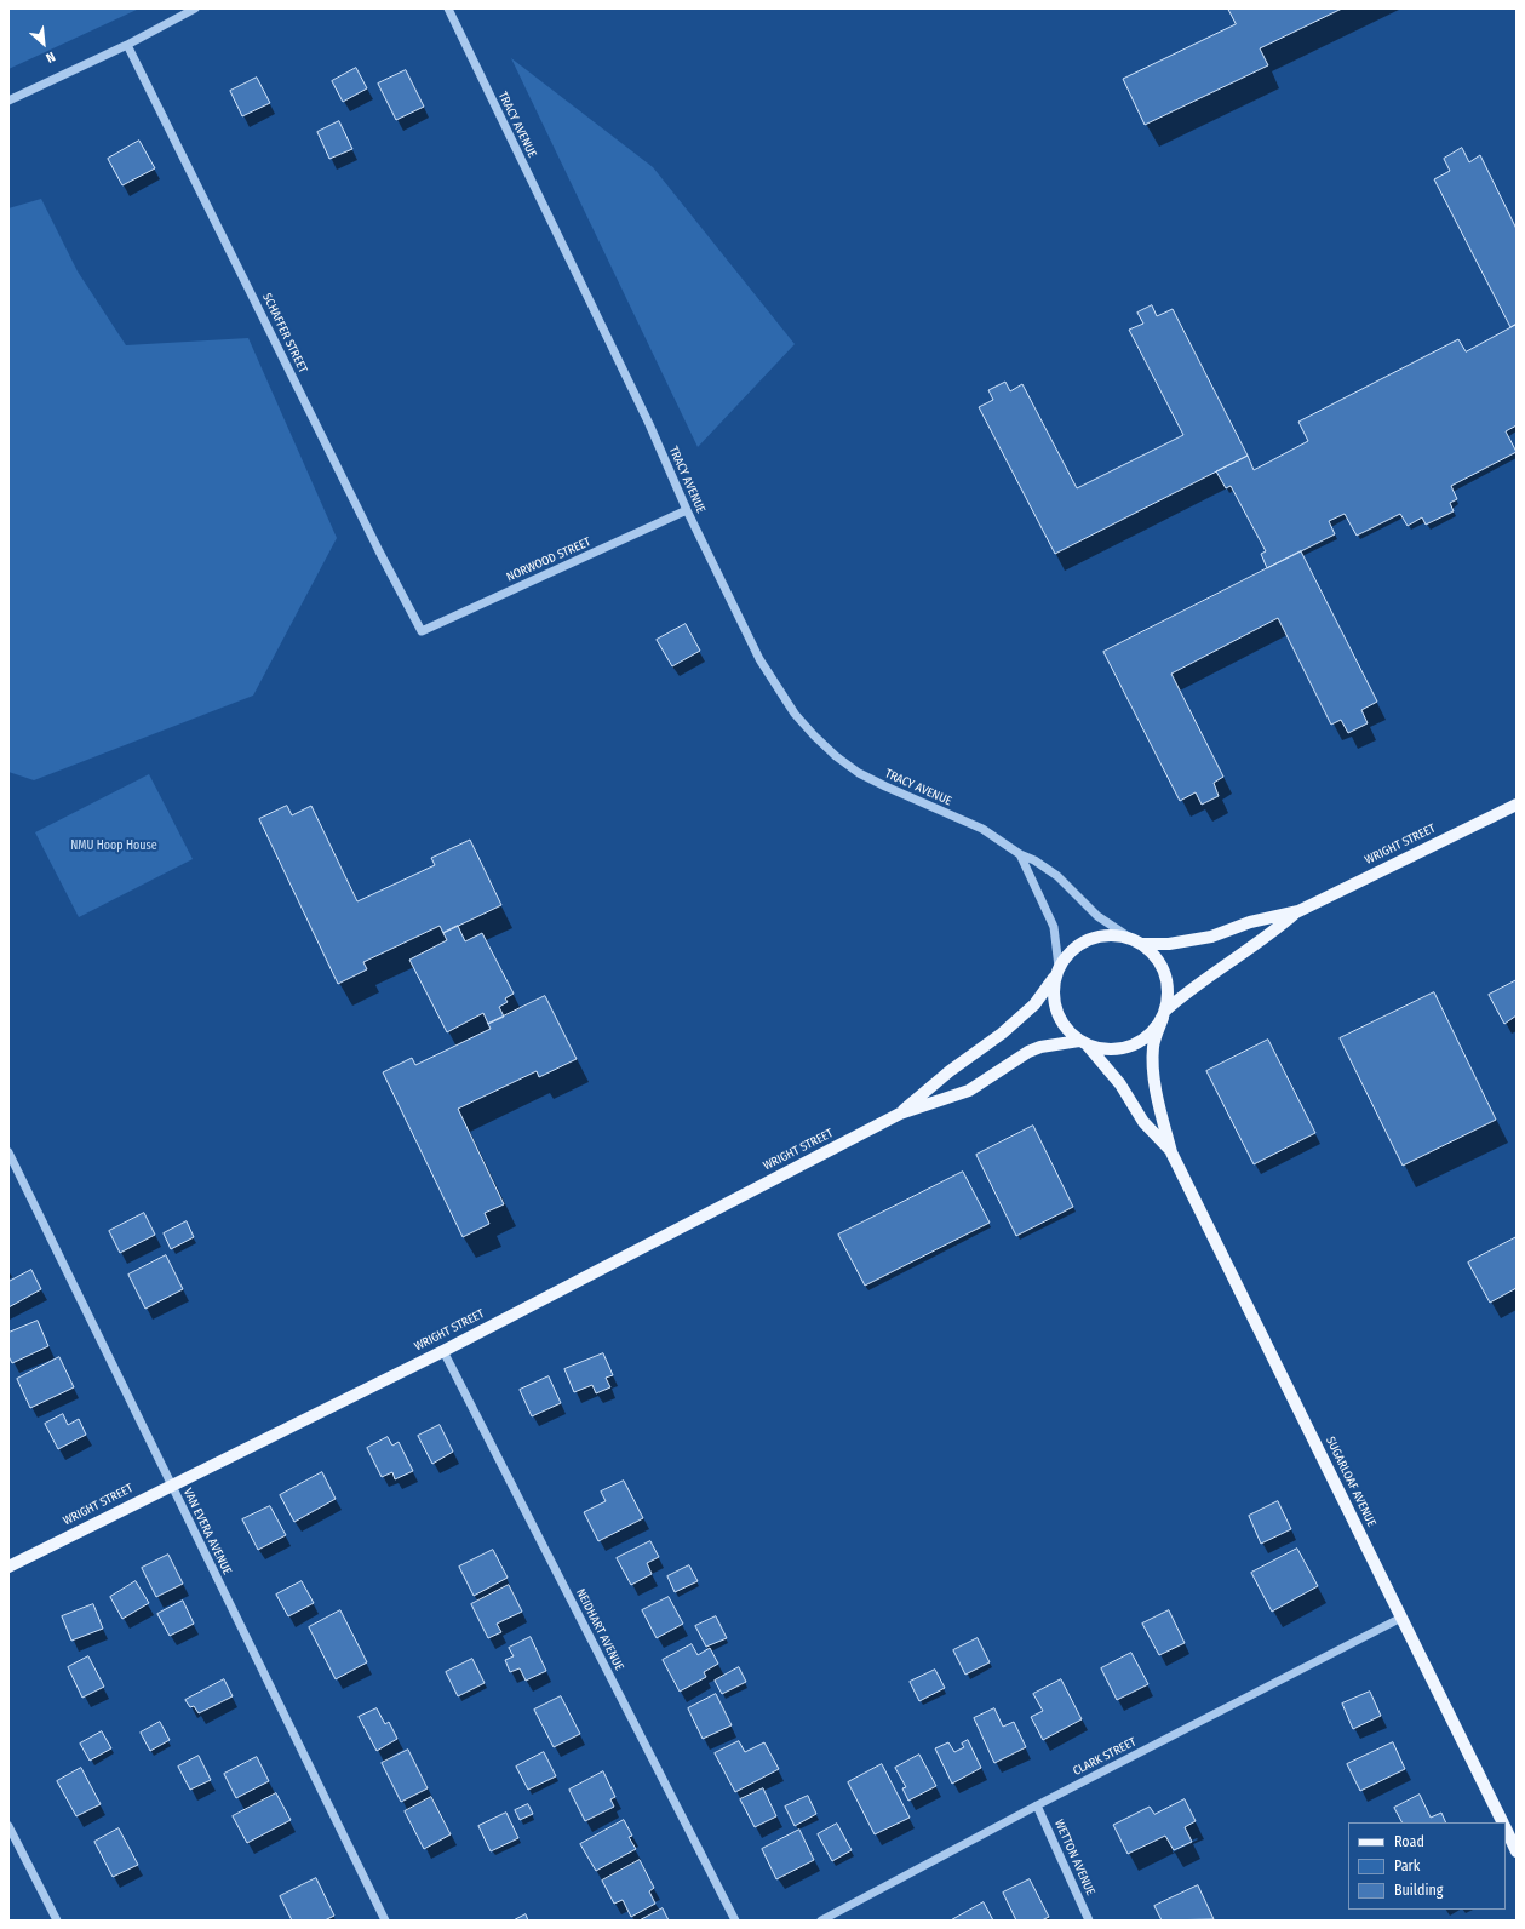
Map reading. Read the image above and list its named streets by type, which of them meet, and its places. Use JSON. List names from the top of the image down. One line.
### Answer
{"streets":{"main road":["WRIGHT STREET","SUGARLOAF AVENUE"],"street":["TRACY AVENUE","SCHAFFER STREET","NORWOOD STREET","VAN EVERA AVENUE","NEIDHART AVENUE","CLARK STREET","WETTON AVENUE"]},"crossings":[["TRACY AVENUE","NORWOOD STREET"],["TRACY AVENUE","WRIGHT STREET"],["TRACY AVENUE","SUGARLOAF AVENUE"],["SCHAFFER STREET","NORWOOD STREET"],["WRIGHT STREET","SUGARLOAF AVENUE"],["WRIGHT STREET","VAN EVERA AVENUE"],["WRIGHT STREET","NEIDHART AVENUE"],["SUGARLOAF AVENUE","CLARK STREET"],["CLARK STREET","WETTON AVENUE"]],"parks":["NMU Hoop House"],"legend":["Road","Park","Building"],"north":"bottom right"}
